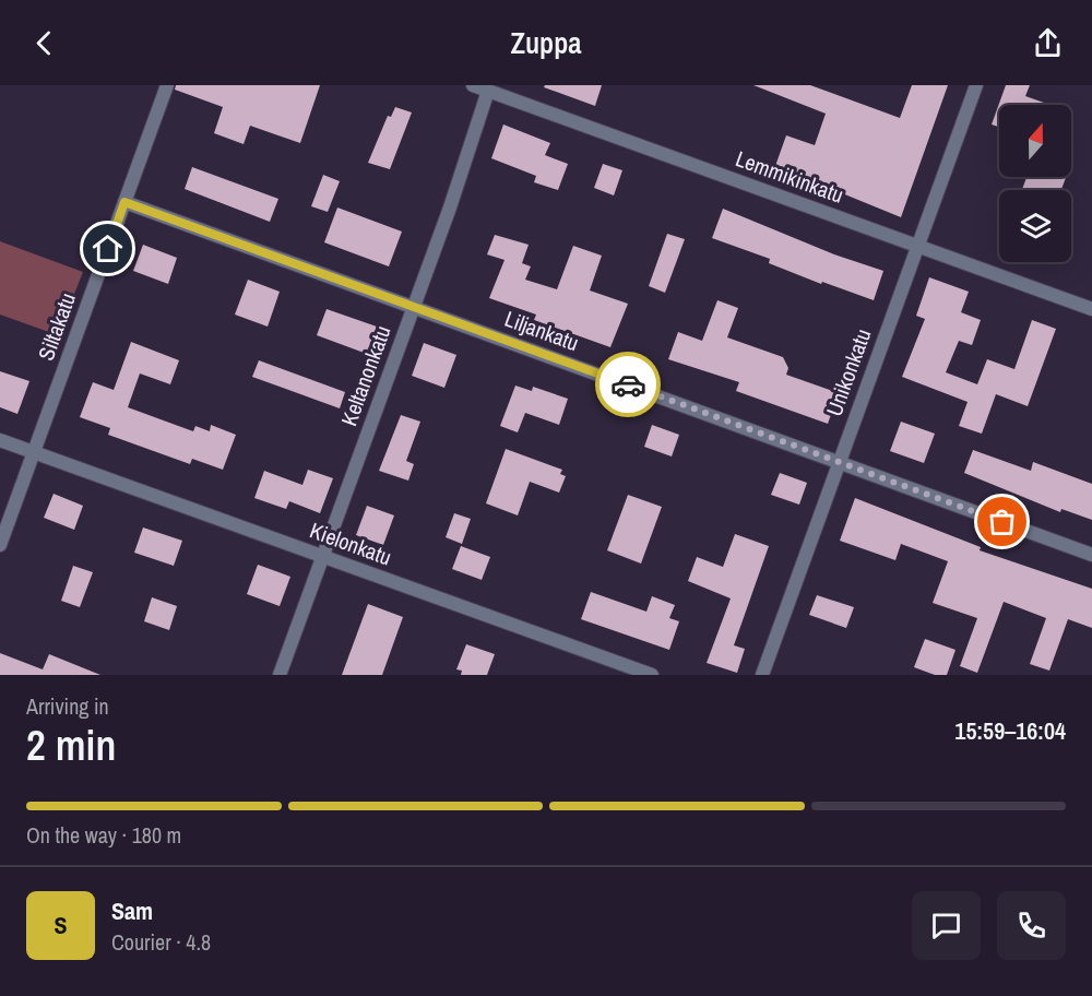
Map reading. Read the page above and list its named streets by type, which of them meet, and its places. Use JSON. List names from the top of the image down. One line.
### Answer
{"streets":{"street":["Lemmikinkatu","Siltakatu","Liljankatu","Unikonkatu","Keltanonkatu","Kielonkatu"]},"crossings":[["Lemmikinkatu","Unikonkatu"],["Lemmikinkatu","Keltanonkatu"],["Siltakatu","Liljankatu"],["Siltakatu","Kielonkatu"],["Liljankatu","Unikonkatu"],["Liljankatu","Keltanonkatu"],["Keltanonkatu","Kielonkatu"]],"north":"top","page":{"header":"Zuppa","heading":["2 min","Arriving in","15:59–16:04"],"panel":["Sam","Courier · 4.8"],"bar":"On the way · 180 m","round":"S"}}
